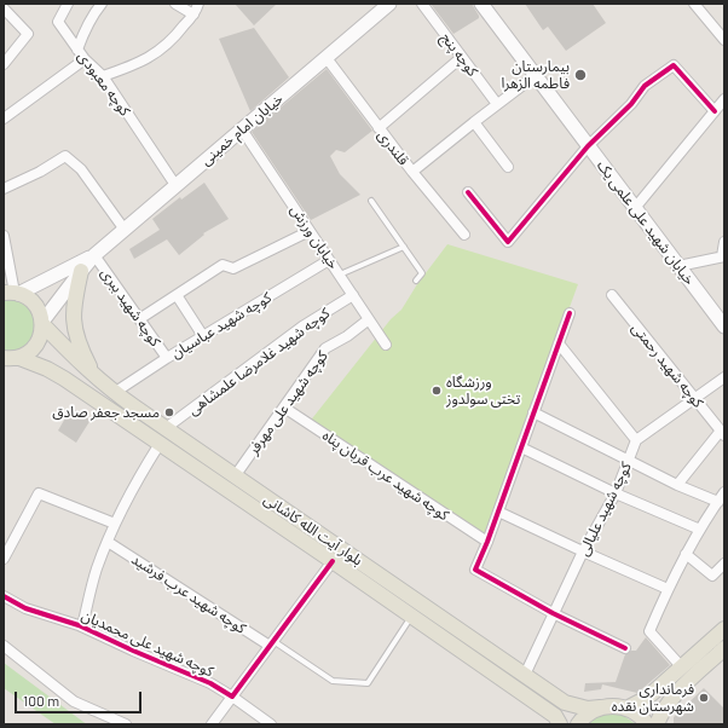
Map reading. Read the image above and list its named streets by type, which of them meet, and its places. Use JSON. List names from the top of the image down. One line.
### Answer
{"streets":{"main road":["خیابان امام خمینی","خیابان شهید علی علمی یک","بلوار آیت الله کاشانی"],"street":["کوچه پنج","کوچه معبودی","قلندری","خیابان ورزش","کوچه شهید ببری","کوچه شهید عباسیان","کوچه شهید غلامرضا علمشاهی","کوچه شهید رحمتی","کوچه شهید علی مهرفر","کوچه شهید عرب قربان پناه","کوچه شهید علیالی","کوچه شهید عرب فرشید","کوچه شهید علی محمدیان"]},"crossings":[["کوچه معبودی","خیابان امام خمینی"],["خیابان امام خمینی","قلندری"],["خیابان امام خمینی","خیابان ورزش"],["خیابان امام خمینی","کوچه شهید ببری"],["خیابان ورزش","کوچه شهید عباسیان"],["خیابان ورزش","کوچه شهید غلامرضا علمشاهی"],["خیابان ورزش","کوچه شهید علی مهرفر"],["کوچه شهید ببری","کوچه شهید عباسیان"],["کوچه شهید عباسیان","بلوار آیت الله کاشانی"],["کوچه شهید غلامرضا علمشاهی","بلوار آیت الله کاشانی"],["کوچه شهید علی مهرفر","کوچه شهید عرب قربان پناه"],["کوچه شهید علی مهرفر","بلوار آیت الله کاشانی"],["کوچه شهید علیالی","بلوار آیت الله کاشانی"]],"places":["بیمارستان فاطمه الزهرا","ورزشگاه تختی سولدوز","مسجد جعفر صادق","فرمانداری شهرستان نقده"],"scale_bar":"100 m"}
